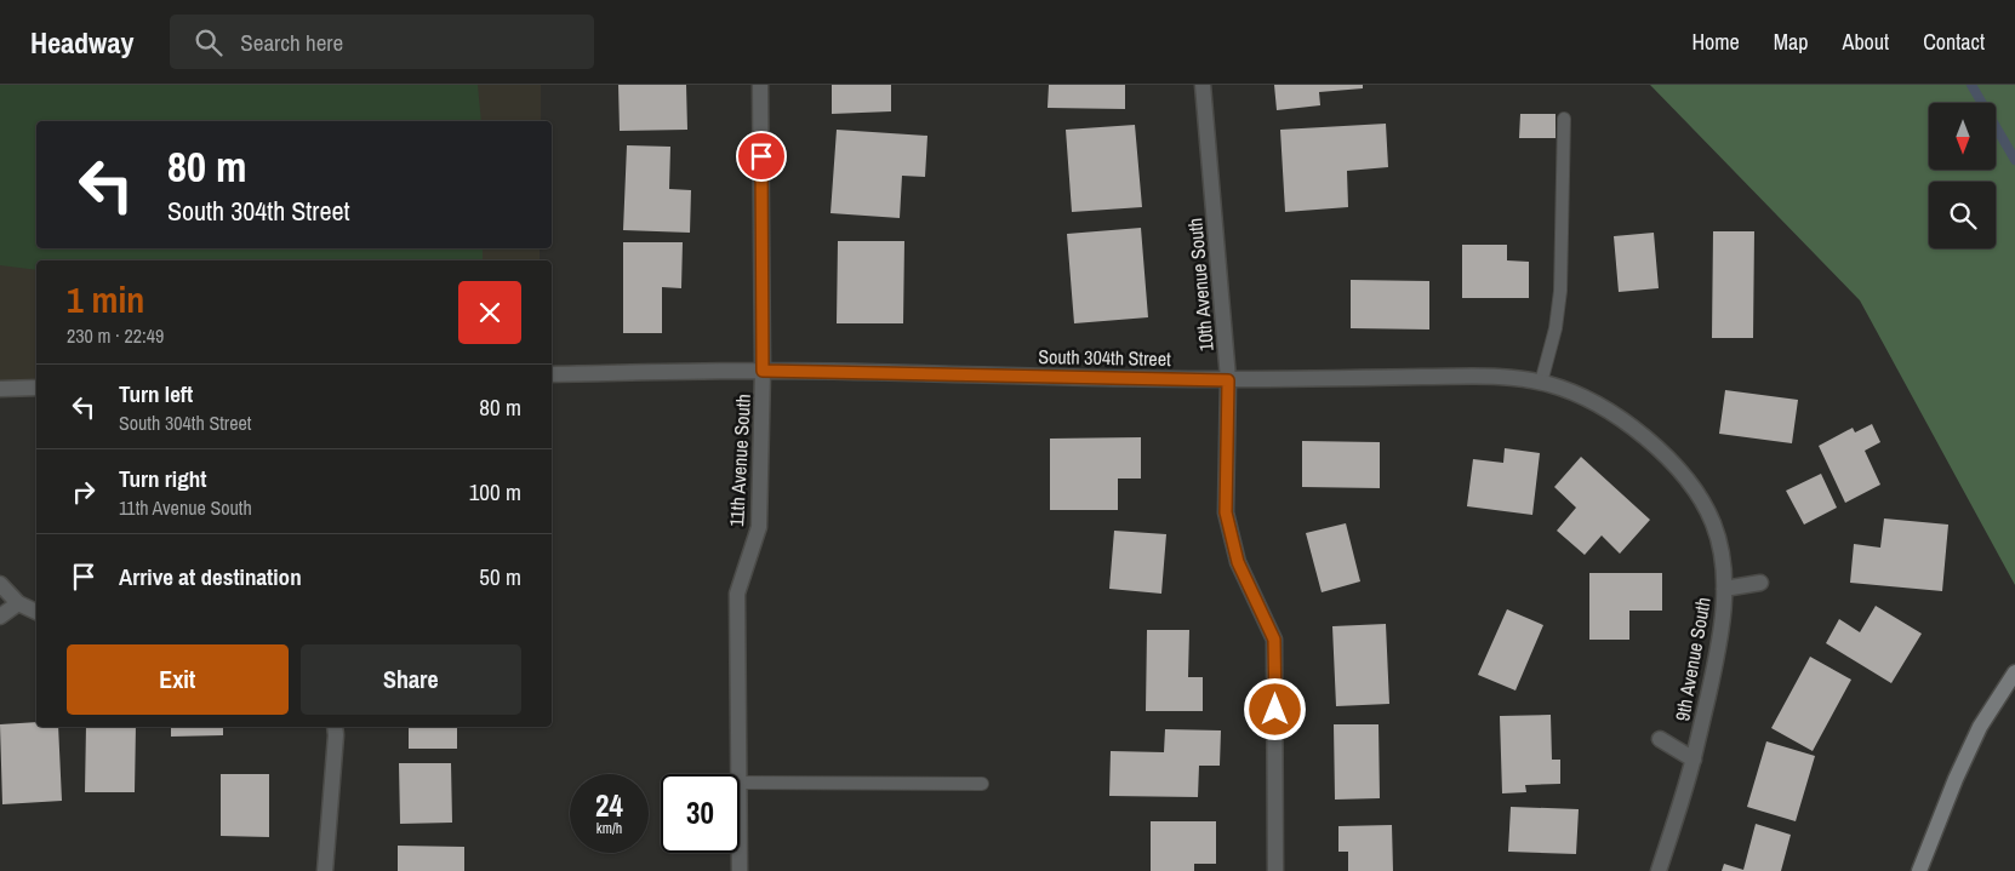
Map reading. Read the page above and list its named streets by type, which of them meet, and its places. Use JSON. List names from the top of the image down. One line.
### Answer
{"streets":{"street":["10th Avenue South","South 304th Street","11th Avenue South","9th Avenue South"]},"crossings":[["10th Avenue South","South 304th Street"],["South 304th Street","11th Avenue South"],["South 304th Street","9th Avenue South"]],"north":"bottom","page":{"header":"Headway","search":"Search here","nav":["Home","Map","About","Contact"],"turn":["80 m","South 304th Street"],"heading":["1 min","230 m · 22:49"],"list":[{"name":"Turn left","note":"South 304th Street","value":"80 m"},{"name":"Turn right","note":"11th Avenue South","value":"100 m"},{"name":"Arrive at destination","value":"50 m"}],"buttons":["Exit","Share"],"speed":"24 km/h","limit":"30"}}
